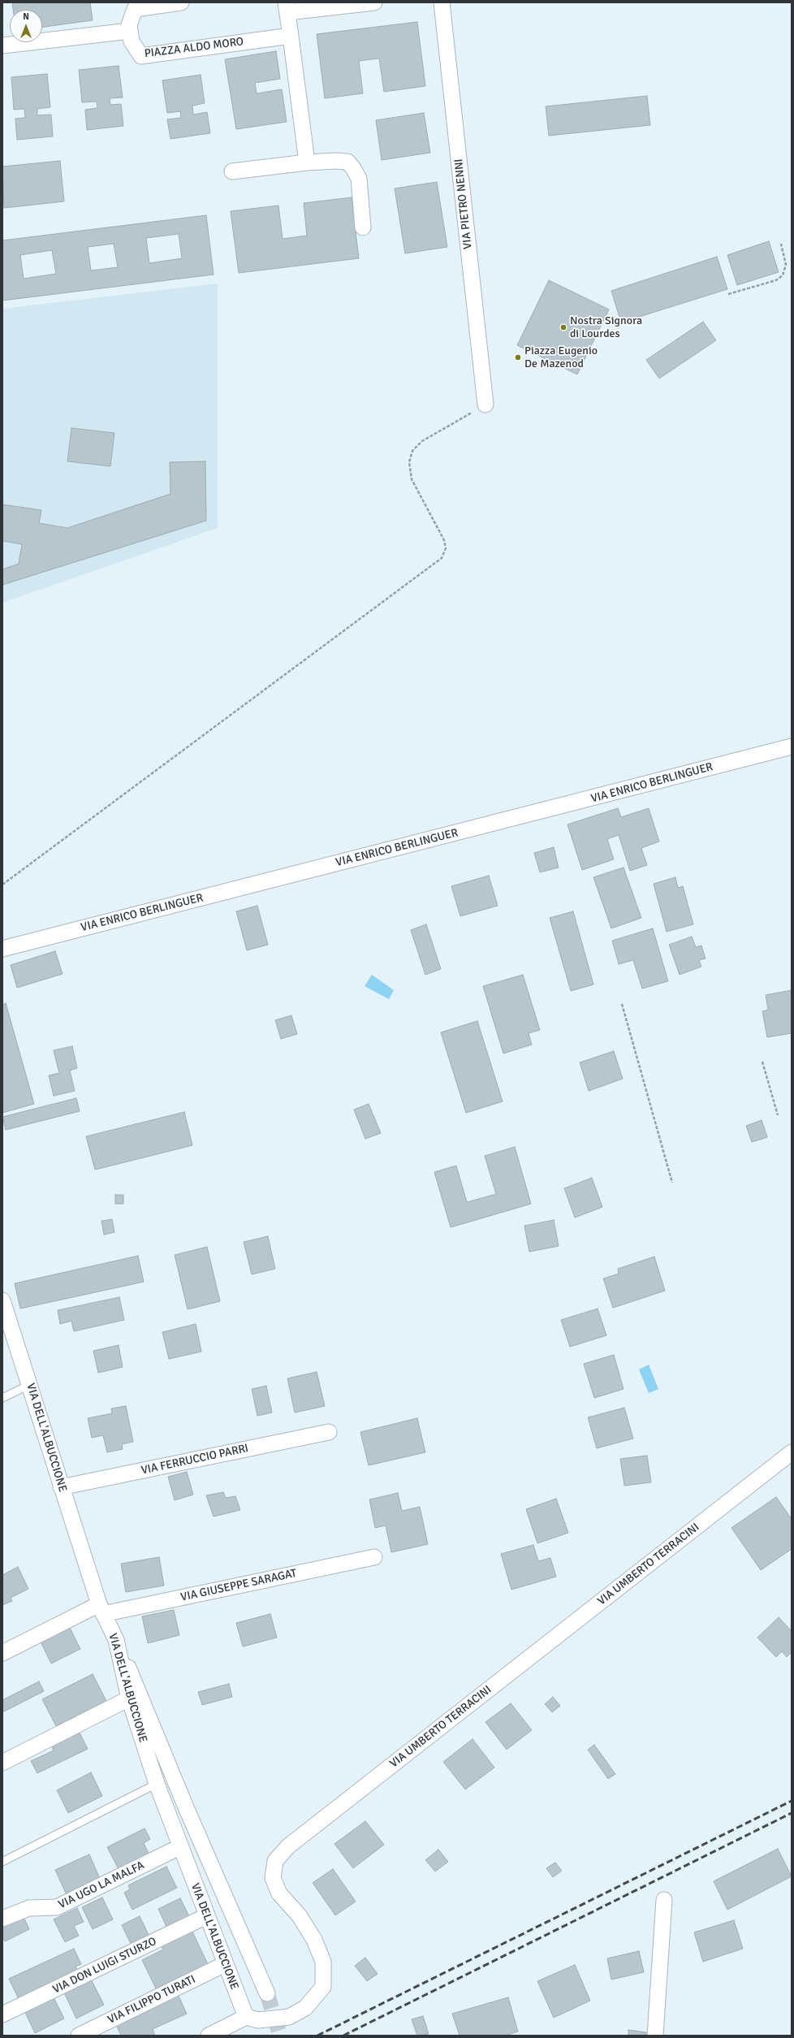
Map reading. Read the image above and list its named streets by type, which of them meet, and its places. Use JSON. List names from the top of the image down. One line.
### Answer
{"streets":{"street":["PIAZZA ALDO MORO","VIA PIETRO NENNI","VIA ENRICO BERLINGUER","VIA DELL'ALBUCCIONE","VIA FERRUCCIO PARRI","VIA UMBERTO TERRACINI","VIA GIUSEPPE SARAGAT","VIA UGO LA MALFA","VIA DON LUIGI STURZO","VIA FILIPPO TURATI"]},"crossings":[["VIA DELL'ALBUCCIONE","VIA FERRUCCIO PARRI"],["VIA DELL'ALBUCCIONE","VIA UMBERTO TERRACINI"],["VIA DELL'ALBUCCIONE","VIA GIUSEPPE SARAGAT"],["VIA DELL'ALBUCCIONE","VIA UGO LA MALFA"],["VIA DELL'ALBUCCIONE","VIA DON LUIGI STURZO"],["VIA DELL'ALBUCCIONE","VIA FILIPPO TURATI"]],"places":["Nostra Signora di Lourdes","Piazza Eugenio De Mazenod"],"north":"top"}
